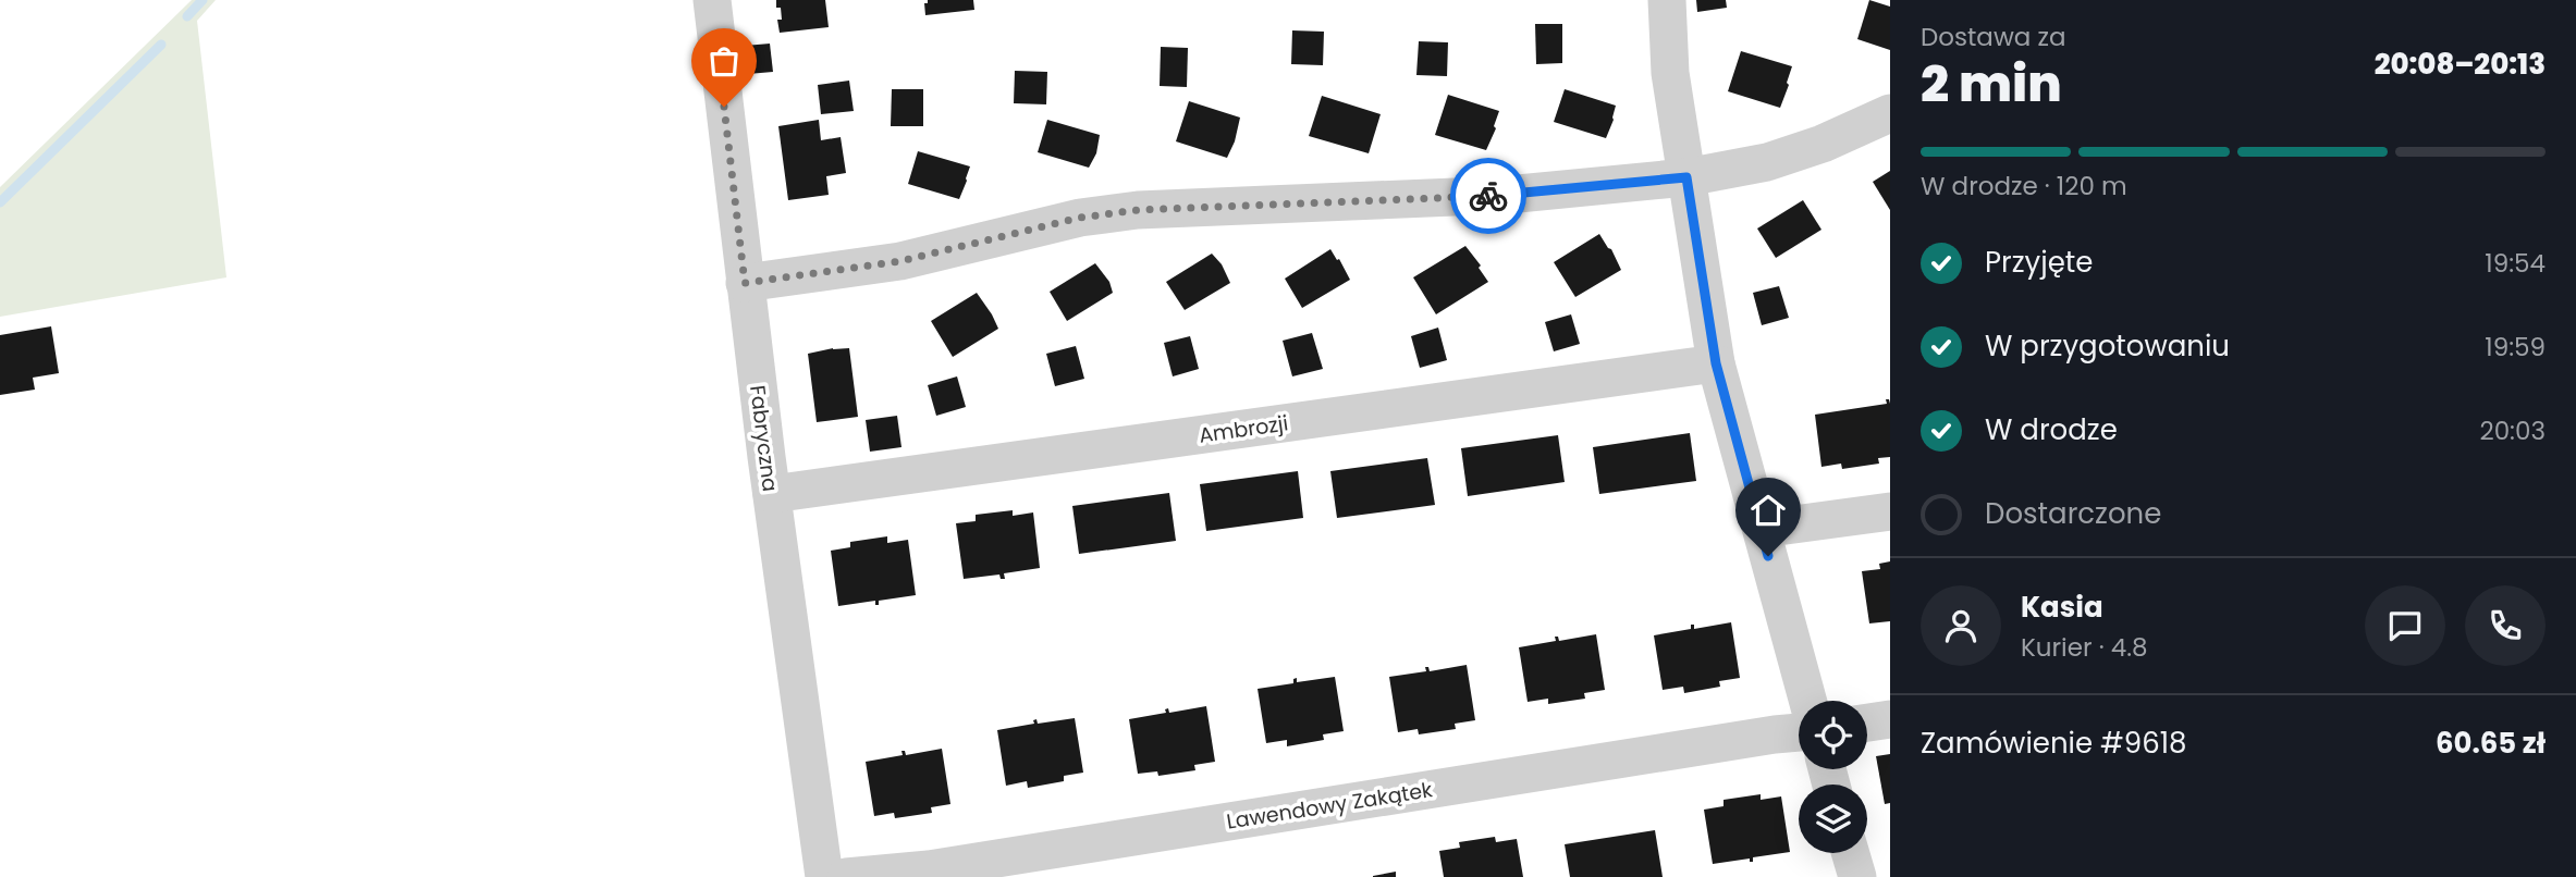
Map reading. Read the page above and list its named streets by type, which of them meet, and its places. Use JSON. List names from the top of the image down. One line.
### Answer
{"streets":{"street":["Ambrozji","Fabryczna","Lawendowy Zakątek"]},"crossings":[["Ambrozji","Fabryczna"]],"page":{"heading":["2 min","Dostawa za","20:08–20:13"],"panel":["Kasia","Kurier · 4.8","Zamówienie #9618","60.65 zł"],"bar":"W drodze · 120 m","list":[["Przyjęte","19:54"],["W przygotowaniu","19:59"],["W drodze","20:03"],"Dostarczone"]}}
